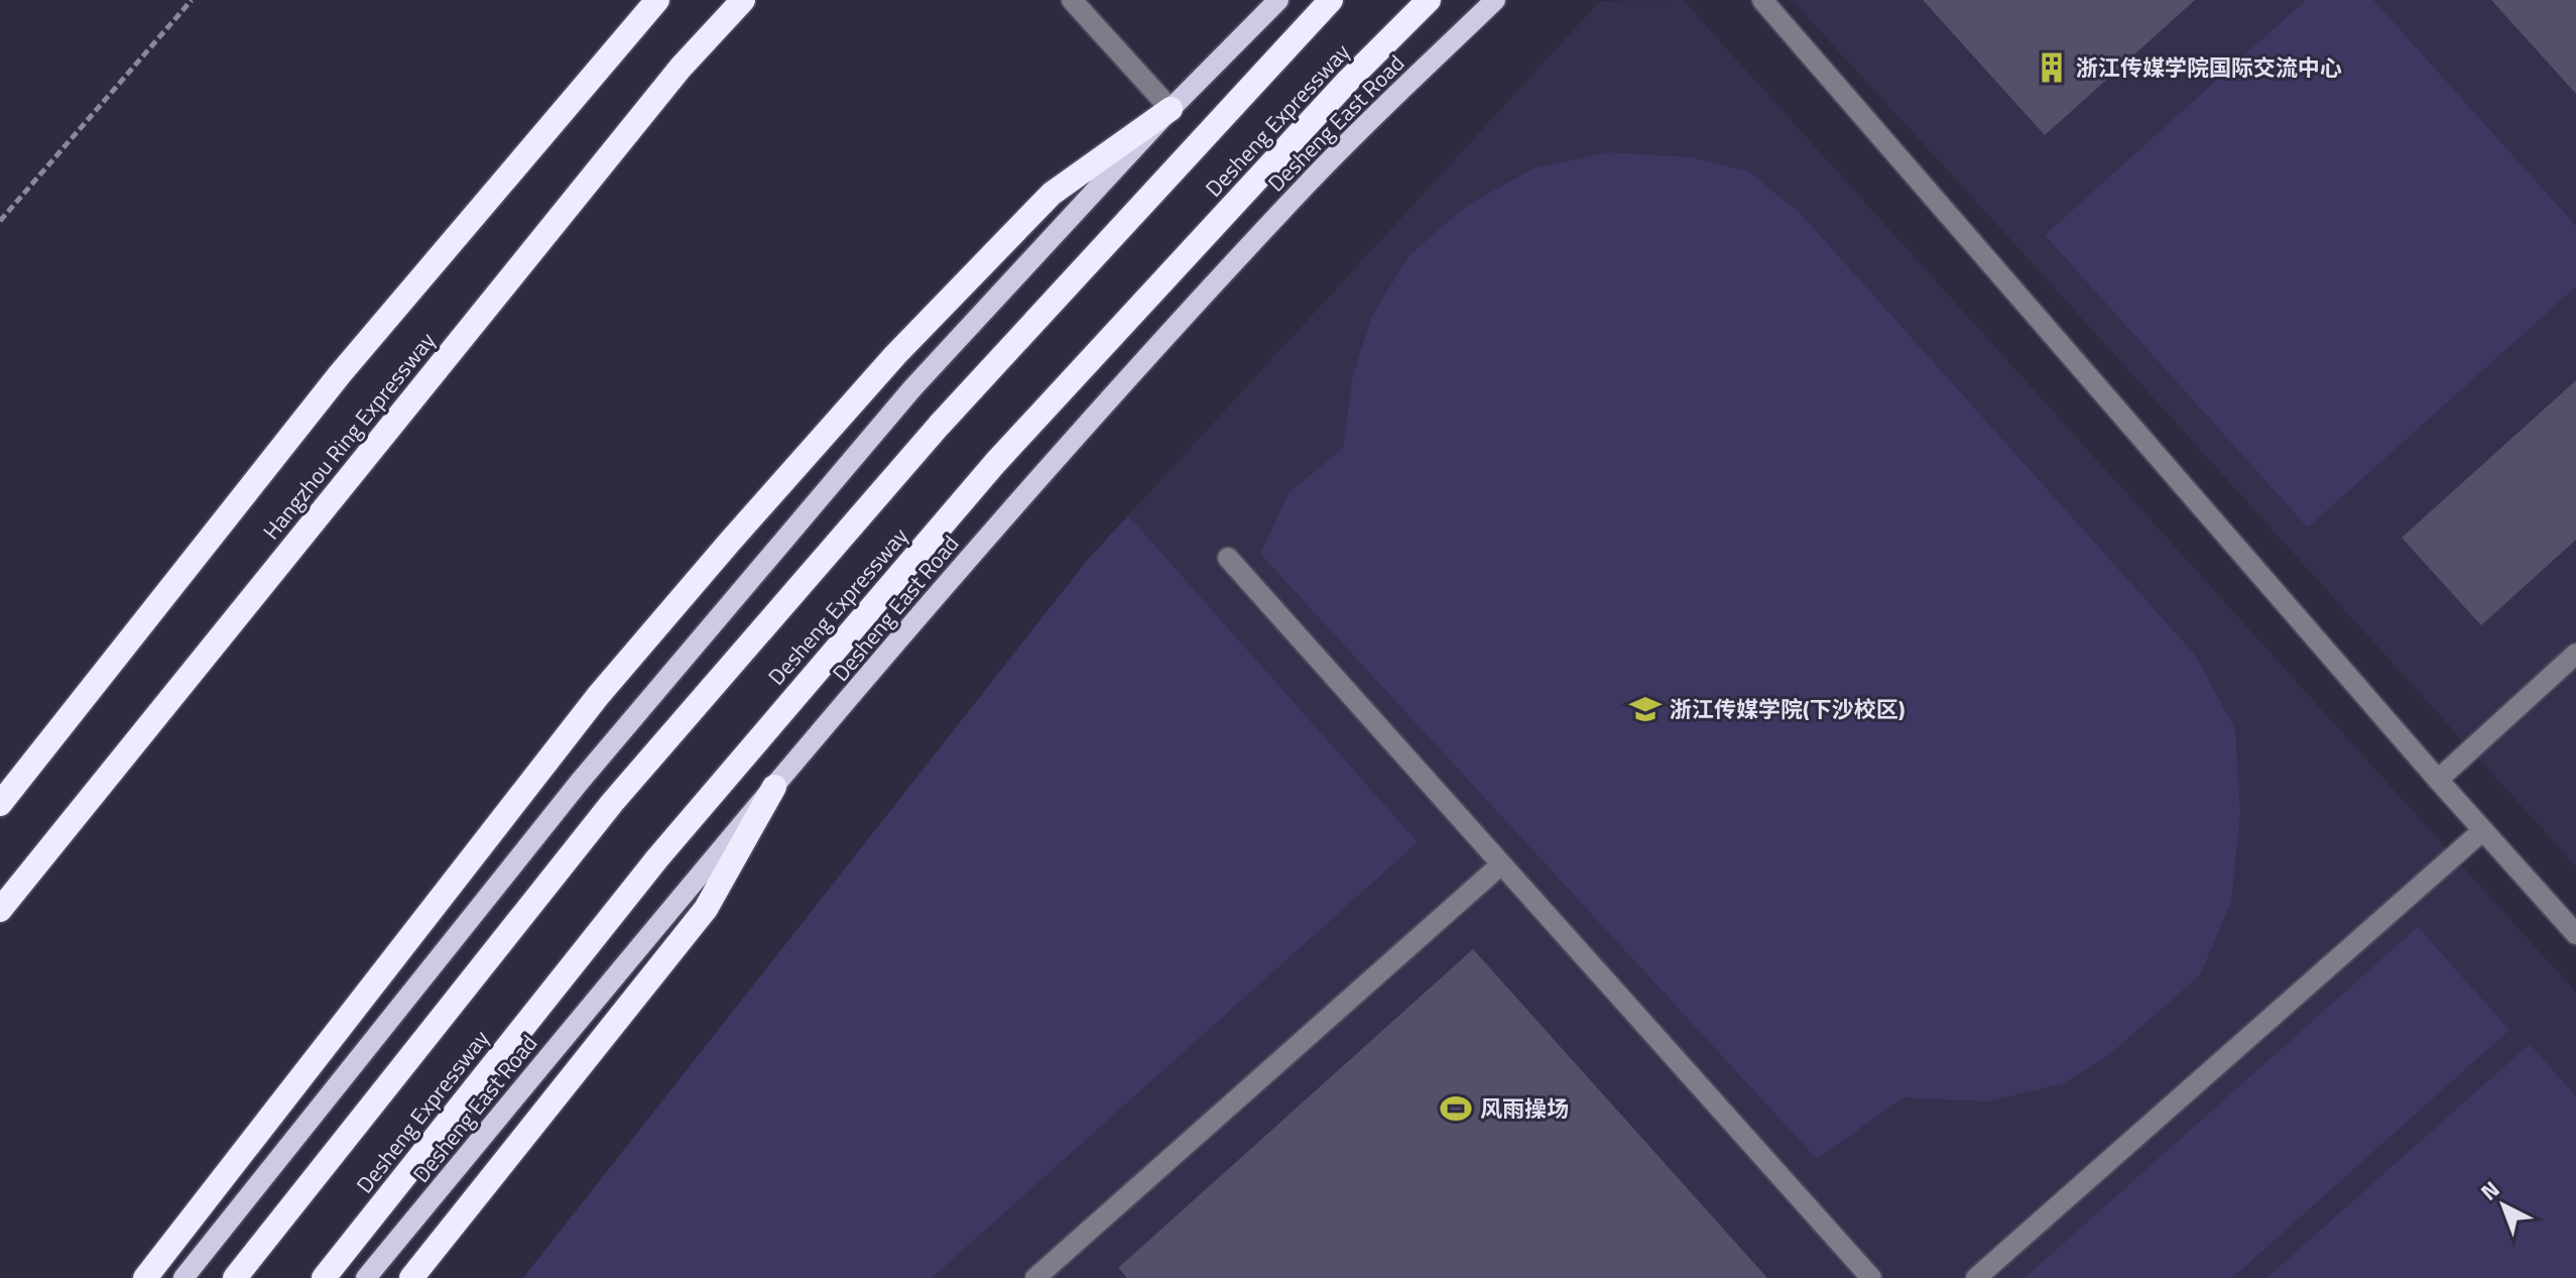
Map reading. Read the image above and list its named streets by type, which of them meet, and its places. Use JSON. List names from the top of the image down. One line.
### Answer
{"streets":{"highway":["Desheng Expressway","Hangzhou Ring Expressway"],"main road":["Desheng East Road"]},"places":{"building":["浙江传媒学院国际交流中心"],"school or university":["浙江传媒学院(下沙校区)"],"sports":["风雨操场"]},"north":"top left"}
